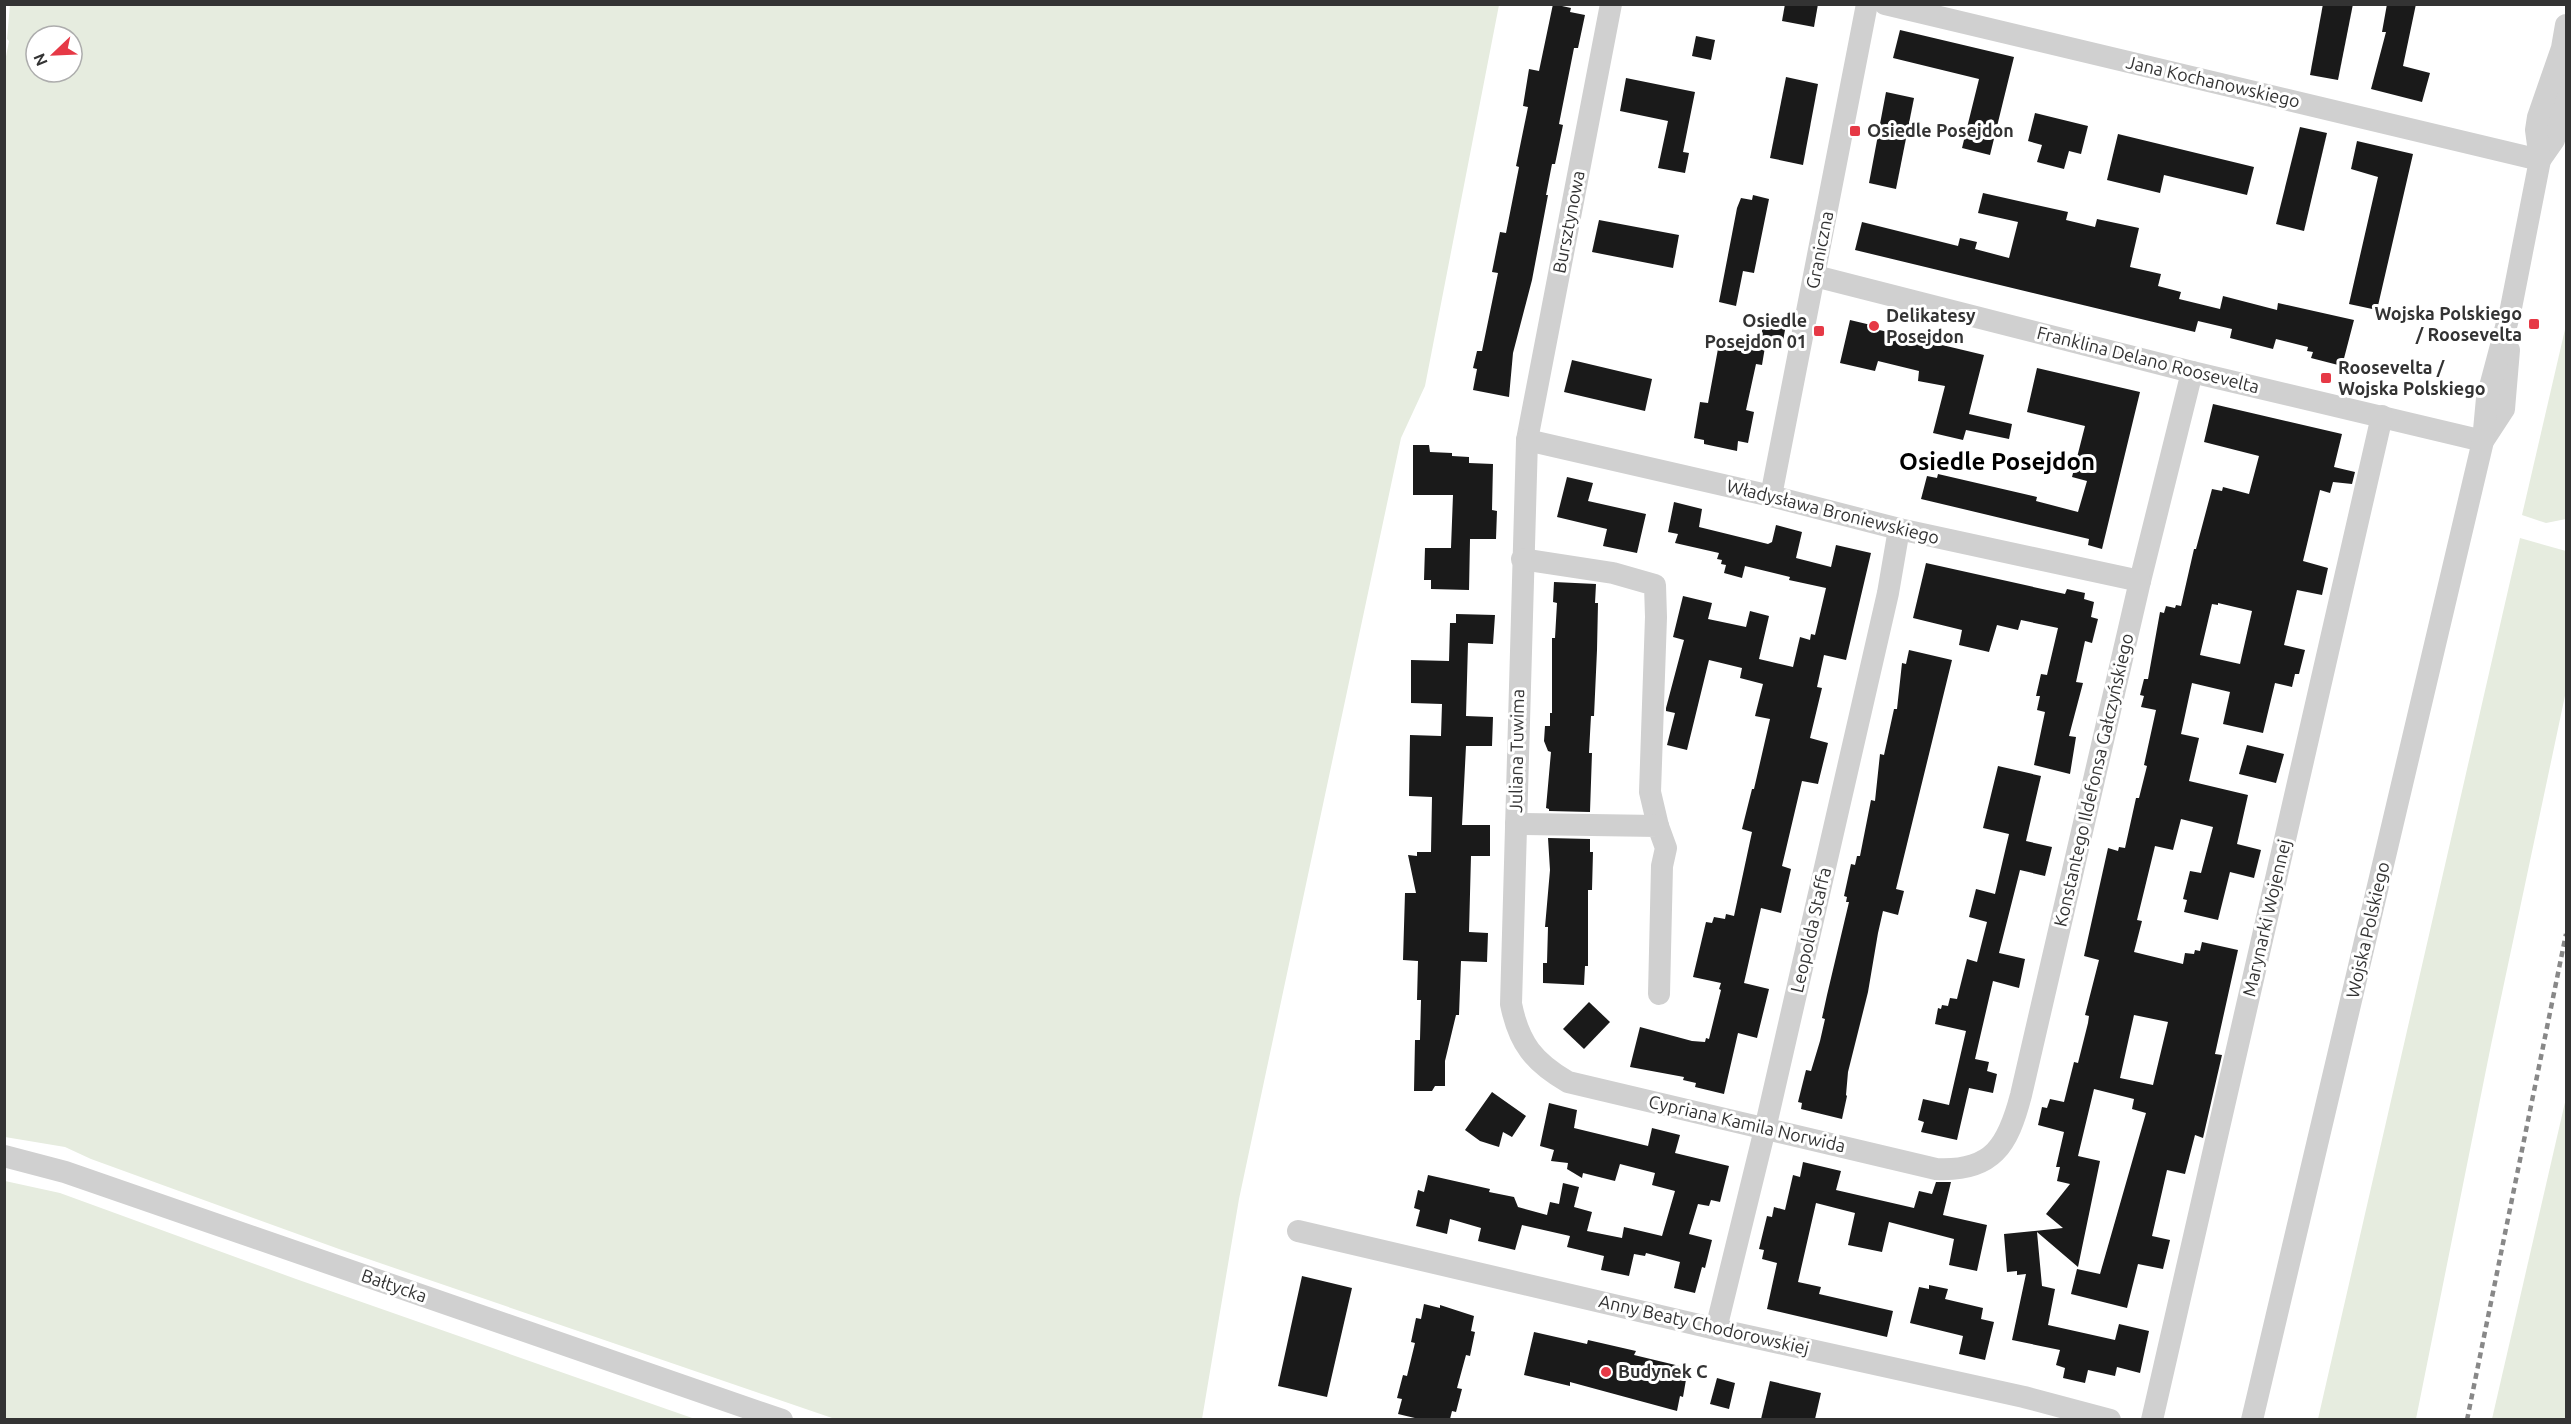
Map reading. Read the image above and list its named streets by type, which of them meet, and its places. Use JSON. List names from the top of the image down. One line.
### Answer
{"streets":{"street":["Jana Kochanowskiego","Bursztynowa","Graniczna","Franklina Delano Roosevelta","Władysława Broniewskiego","Juliana Tuwima","Konstantego Ildefonsa Gałczyńskiego","Marynarki Wojennej","Leopolda Staffa","Wojska Polskiego","Cypriana Kamila Norwida","Bałtycka","Anny Beaty Chodorowskiej"]},"crossings":[["Jana Kochanowskiego","Wojska Polskiego"],["Bursztynowa","Władysława Broniewskiego"],["Bursztynowa","Juliana Tuwima"],["Graniczna","Franklina Delano Roosevelta"],["Graniczna","Władysława Broniewskiego"],["Franklina Delano Roosevelta","Konstantego Ildefonsa Gałczyńskiego"],["Franklina Delano Roosevelta","Marynarki Wojennej"],["Franklina Delano Roosevelta","Wojska Polskiego"],["Władysława Broniewskiego","Juliana Tuwima"],["Władysława Broniewskiego","Konstantego Ildefonsa Gałczyńskiego"],["Władysława Broniewskiego","Leopolda Staffa"],["Juliana Tuwima","Cypriana Kamila Norwida"],["Konstantego Ildefonsa Gałczyńskiego","Cypriana Kamila Norwida"],["Leopolda Staffa","Cypriana Kamila Norwida"],["Leopolda Staffa","Anny Beaty Chodorowskiej"]],"districts":["Osiedle Posejdon"],"places":{"transit":["Osiedle Posejdon","Wojska Polskiego / Roosevelta","Osiedle Posejdon 01","Roosevelta / Wojska Polskiego"],"other":["Delikatesy Posejdon","Budynek C"]},"north":"bottom left"}
